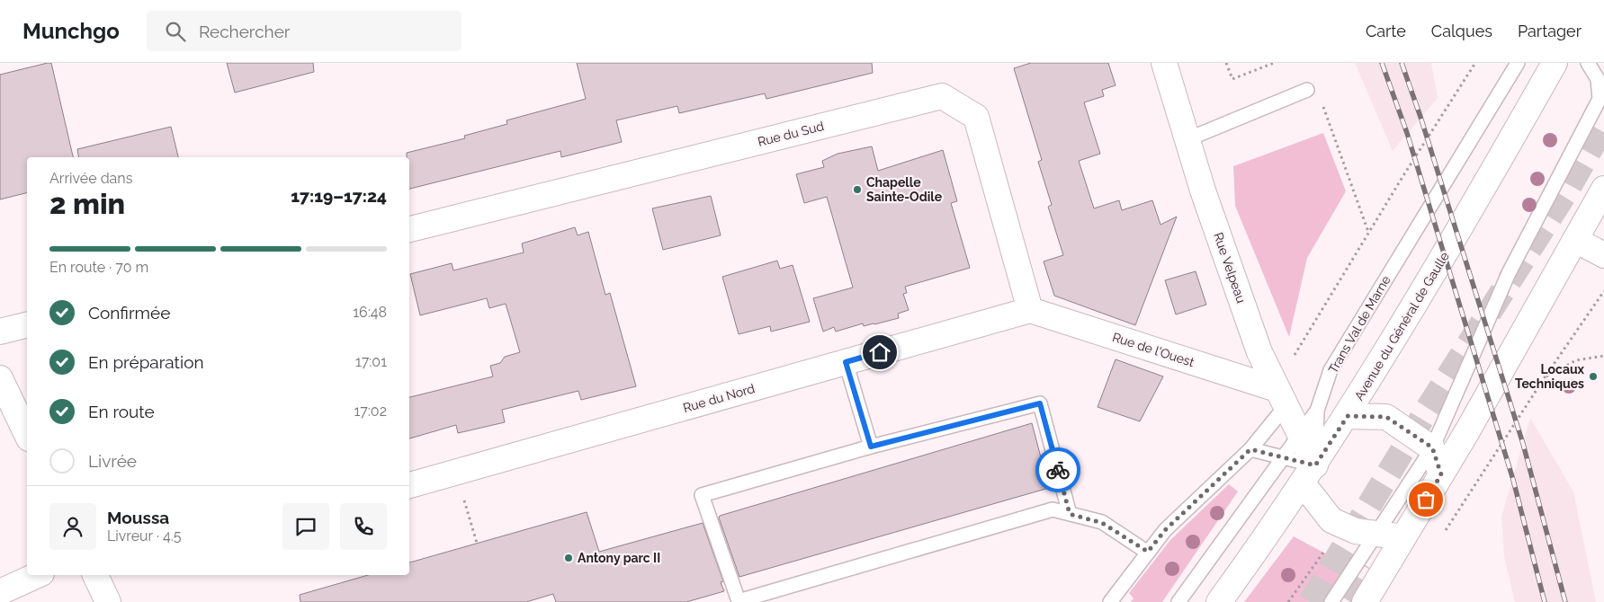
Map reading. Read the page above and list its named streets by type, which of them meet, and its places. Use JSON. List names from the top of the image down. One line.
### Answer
{"streets":{"street":["Rue du Sud","Rue Velpeau","Avenue du Général de Gaulle","Rue de l'Ouest","Rue du Nord"],"lane":["Trans Val de Marne"]},"crossings":[["Rue du Sud","Rue de l'Ouest"],["Rue du Sud","Rue du Nord"],["Rue Velpeau","Trans Val de Marne"],["Rue Velpeau","Avenue du Général de Gaulle"],["Rue Velpeau","Rue de l'Ouest"],["Rue de l'Ouest","Rue du Nord"]],"places":["Chapelle Sainte-Odile","Locaux Techniques","Antony parc II"],"page":{"header":"Munchgo","search":"Rechercher","nav":["Carte","Calques","Partager"],"heading":["2 min","Arrivée dans","17:19–17:24"],"panel":["Moussa","Livreur · 4.5"],"bar":"En route · 70 m","list":[["Confirmée","16:48"],["En préparation","17:01"],["En route","17:02"],"Livrée"]}}
